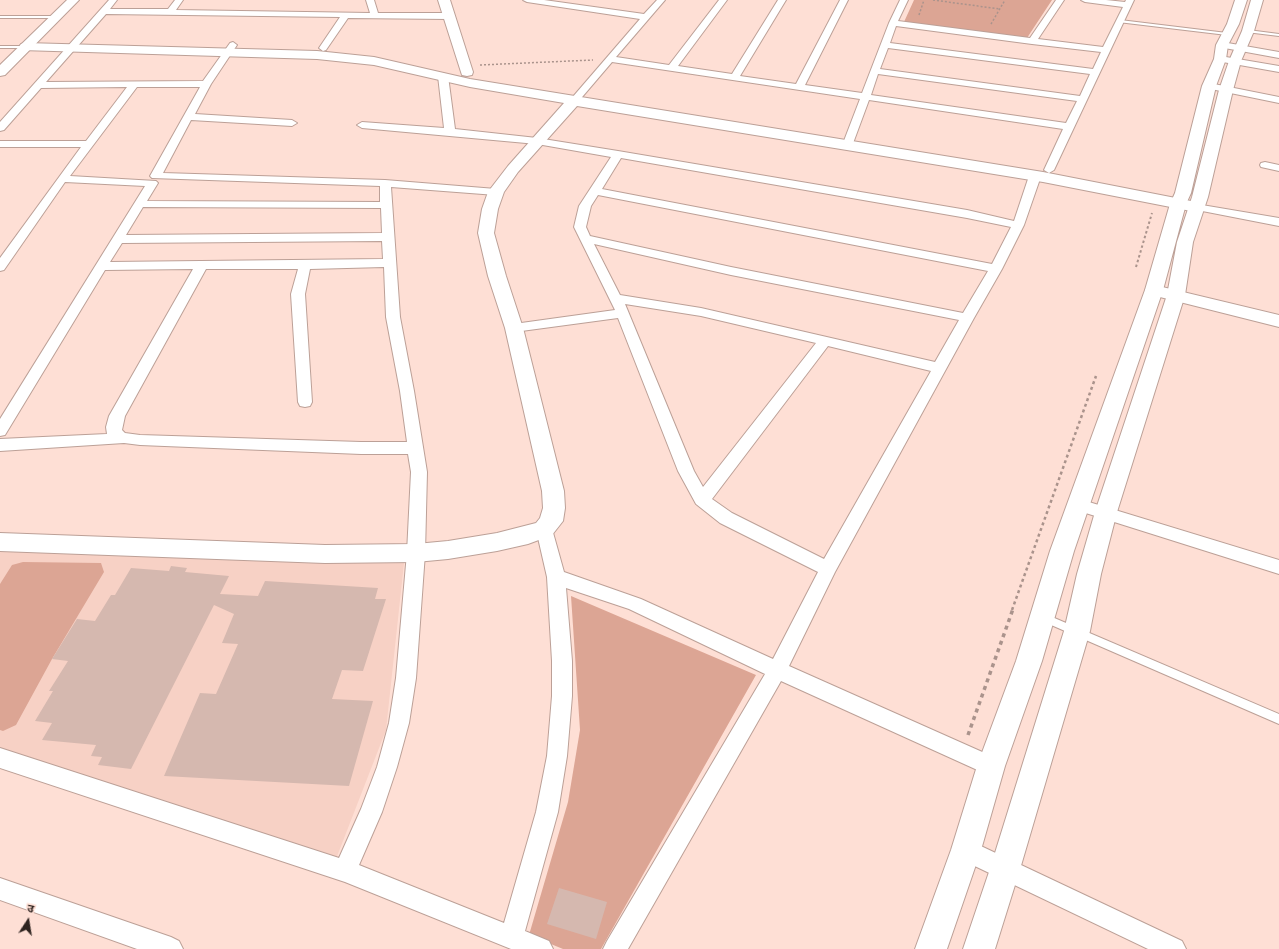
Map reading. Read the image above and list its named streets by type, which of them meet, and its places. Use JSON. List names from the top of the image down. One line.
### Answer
{"north":"top"}
